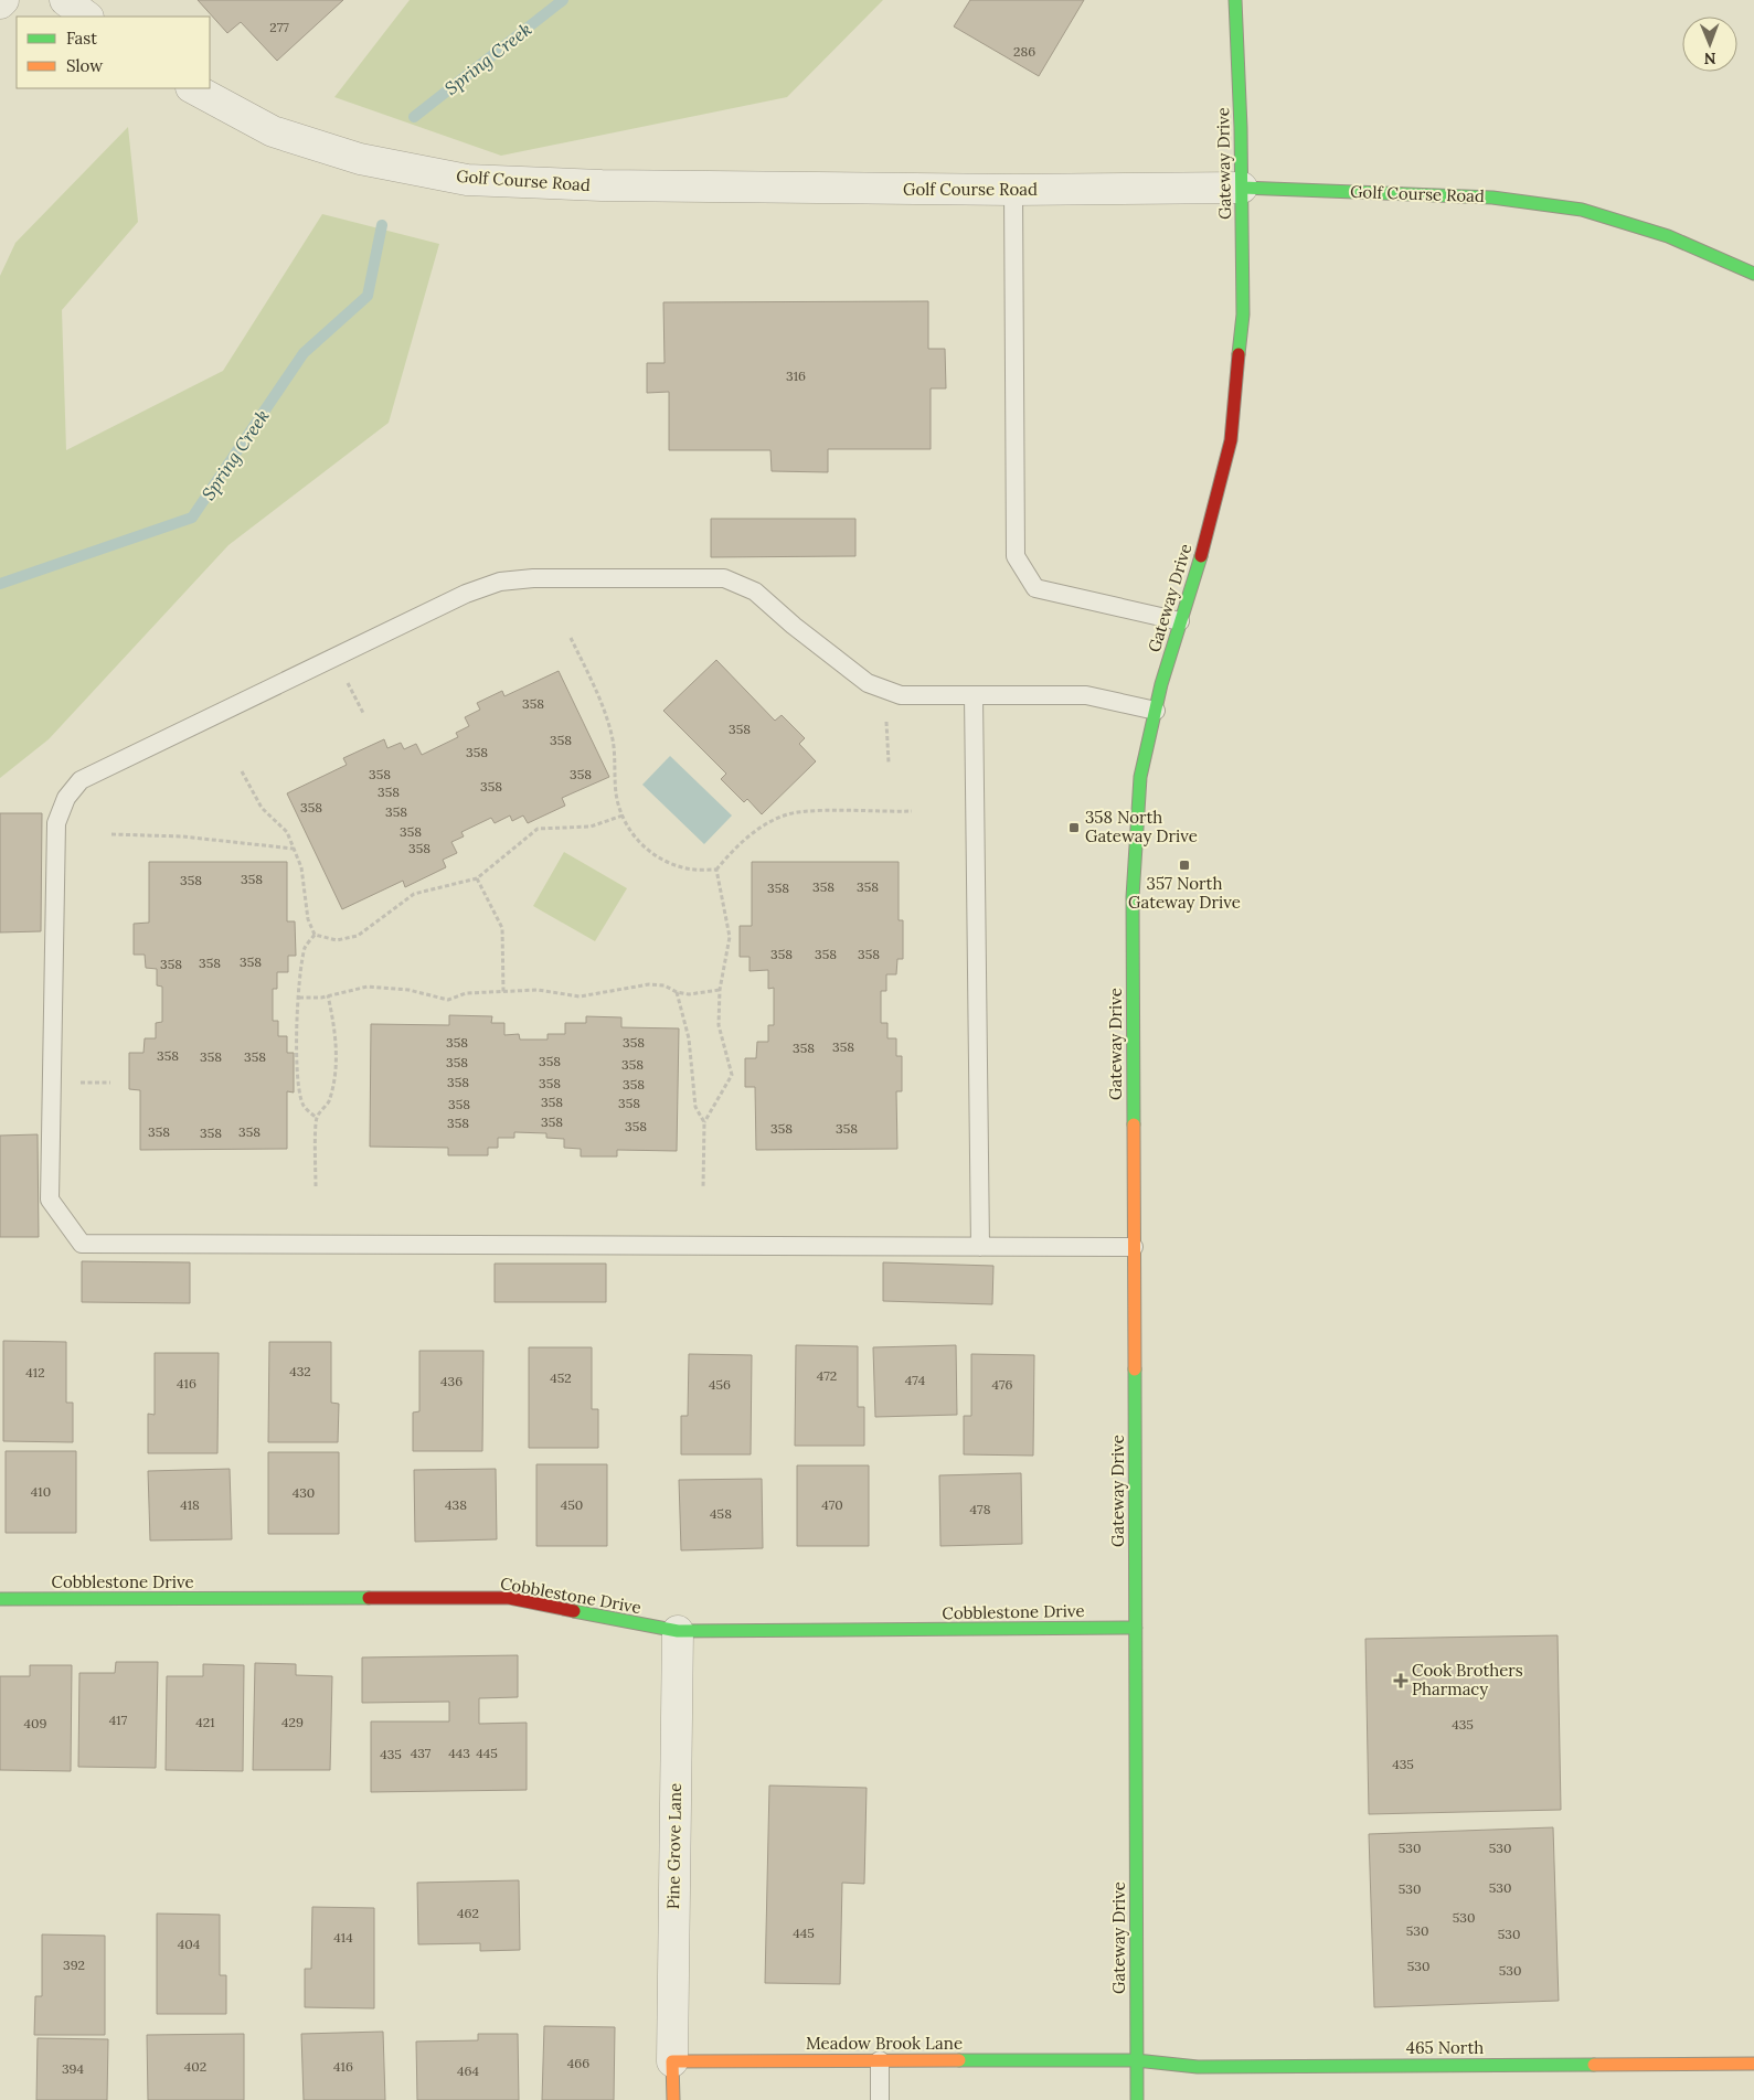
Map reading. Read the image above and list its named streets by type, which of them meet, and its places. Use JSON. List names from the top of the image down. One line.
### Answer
{"streets":{"street":["Gateway Drive","Golf Course Road","Cobblestone Drive","Pine Grove Lane","Meadow Brook Lane","465 North"]},"crossings":[["Gateway Drive","Golf Course Road"],["Gateway Drive","Cobblestone Drive"],["Gateway Drive","Meadow Brook Lane"],["Gateway Drive","465 North"],["Cobblestone Drive","Pine Grove Lane"],["Pine Grove Lane","Meadow Brook Lane"],["Meadow Brook Lane","465 North"]],"water":["Spring Creek"],"places":{"transit":["358 North Gateway Drive","357 North Gateway Drive"],"health":["Cook Brothers Pharmacy"]},"house_numbers":["277","286","316","358","358","358","358","358","358","358","358","358","358","358","358","358","358","358","358","358","358","358","358","358","358","358","358","358","358","358","358","358","358","358","358","358","358","358","358","358","358","358","358","358","358","358","358","358","358","358","432","412","472","452","474","436","416","456","476","410","430","418","438","450","470","478","458","417","421","429","409","435","437","443","445","435","435","530","530","530","530","462","530","530","445","530","414","404","392","530","530","466","402","416","394","464"],"legend":["Fast","Slow"],"north":"bottom"}
